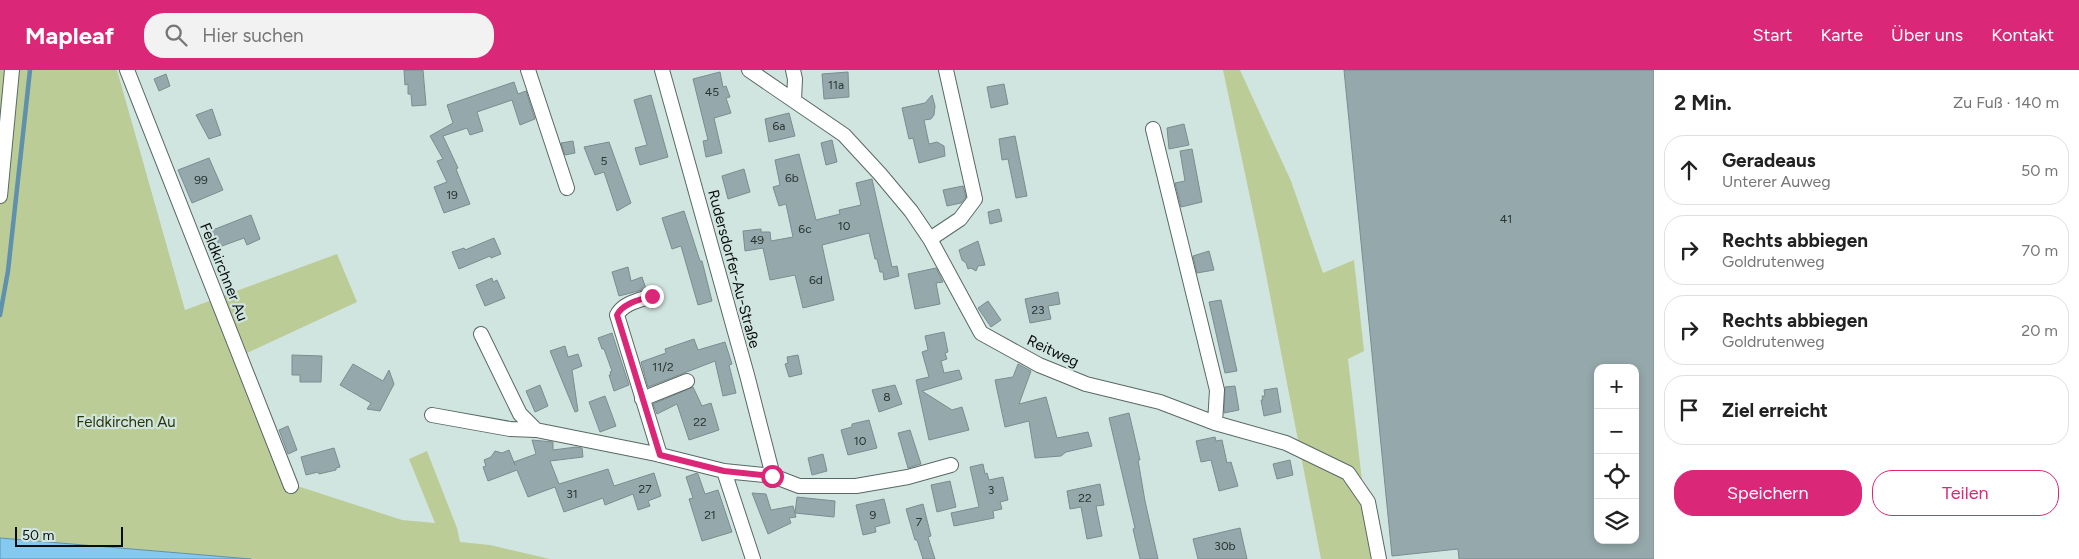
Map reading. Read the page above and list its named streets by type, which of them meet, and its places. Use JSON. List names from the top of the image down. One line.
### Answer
{"streets":{"street":["Rudersdorfer-Au-Straße","Feldkirchner Au","Reitweg"]},"parks":["Feldkirchen Au"],"house_numbers":["11a","45","6a","5","6b","99","19","41","10","6c","49","6d","23","11/2","8","22","10","27","3","31","22","21","9","7","30b"],"scale_bar":"50 m","page":{"header":"Mapleaf","search":"Hier suchen","nav":["Start","Karte","Über uns","Kontakt"],"heading":["2 Min.","Zu Fuß · 140 m"],"list":[["Geradeaus","Unterer Auweg","50 m"],["Rechts abbiegen","Goldrutenweg","70 m"],["Rechts abbiegen","Goldrutenweg","20 m"],"Ziel erreicht"],"map_buttons":["+","−"],"buttons":["Speichern","Teilen"],"scale":"50 m"}}
